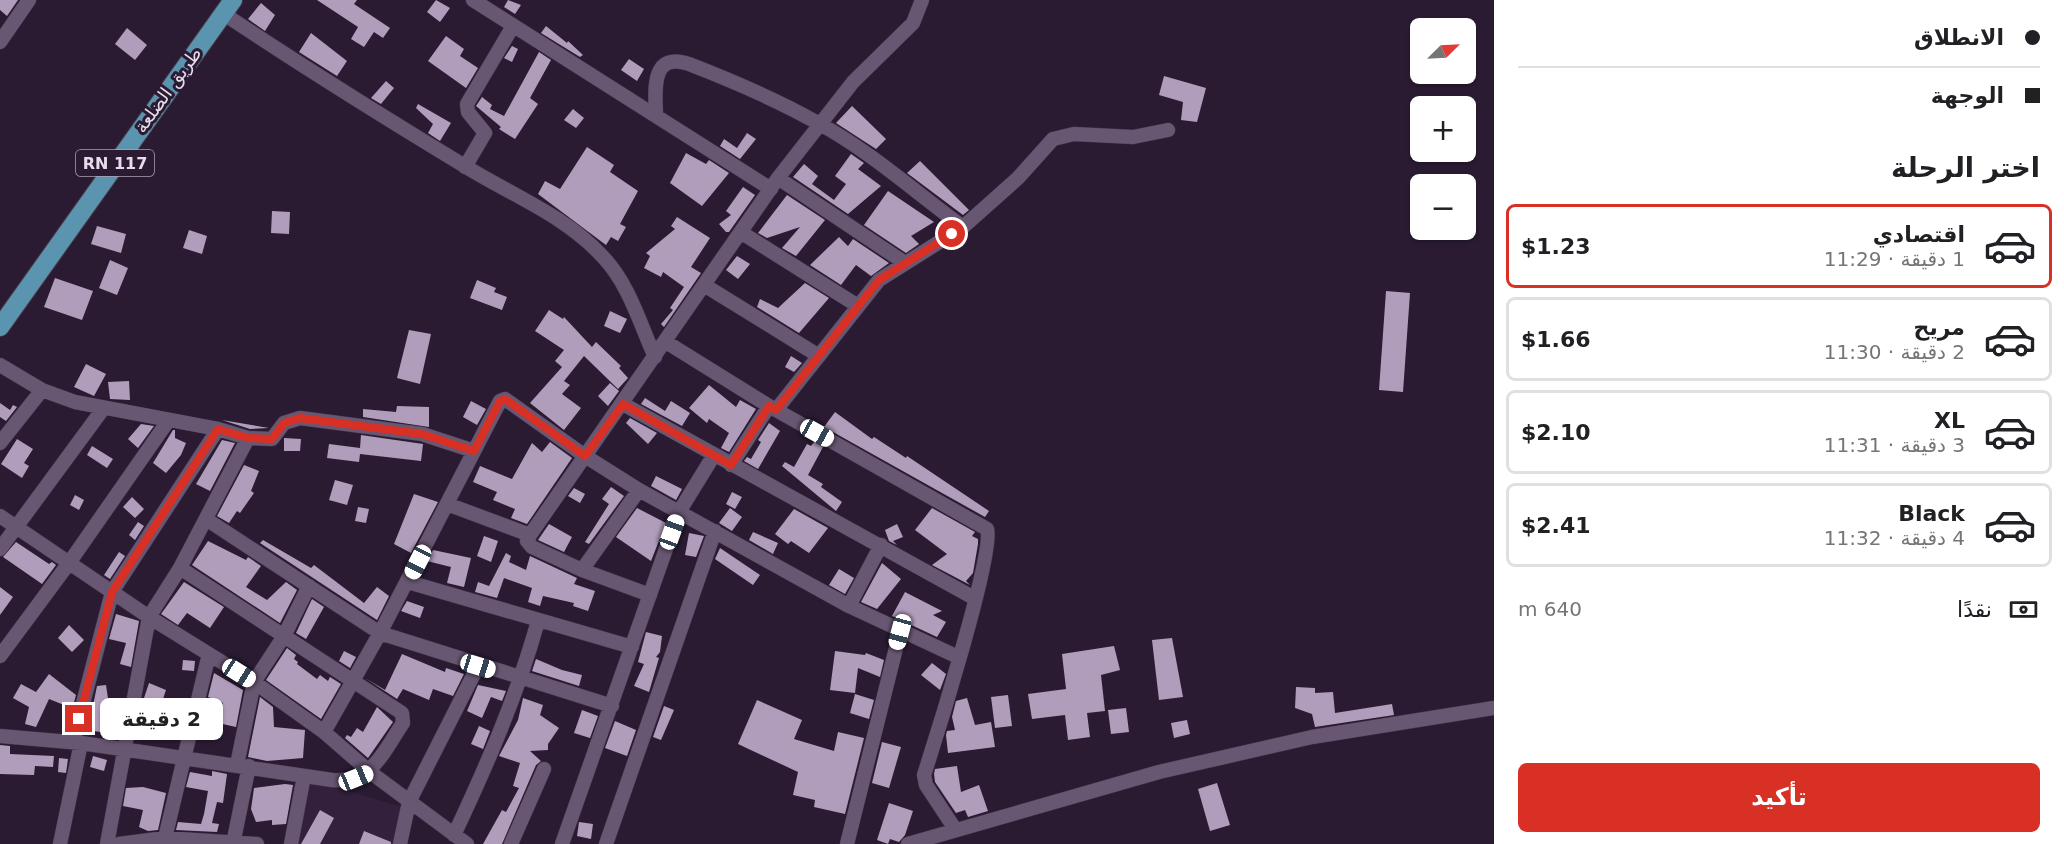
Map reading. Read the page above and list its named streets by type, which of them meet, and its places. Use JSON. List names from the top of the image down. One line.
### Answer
{"streets":{"main road":["طريق الضلعة","RN 117"]},"north":"top right","page":{"banner":["الانطلاق","الوجهة"],"map_buttons":["+","−"],"heading":"اختر الرحلة","list":[{"name":"اقتصادي","note":"1 دقيقة · 11:29","value":"$1.23"},{"name":"مريح","note":"2 دقيقة · 11:30","value":"$1.66"},{"name":"XL","note":"3 دقيقة · 11:31","value":"$2.10"},{"name":"Black","note":"4 دقيقة · 11:32","value":"$2.41"}],"pay":["نقدًا","640 m"],"bubble":"2 دقيقة","buttons":"تأكيد"}}
